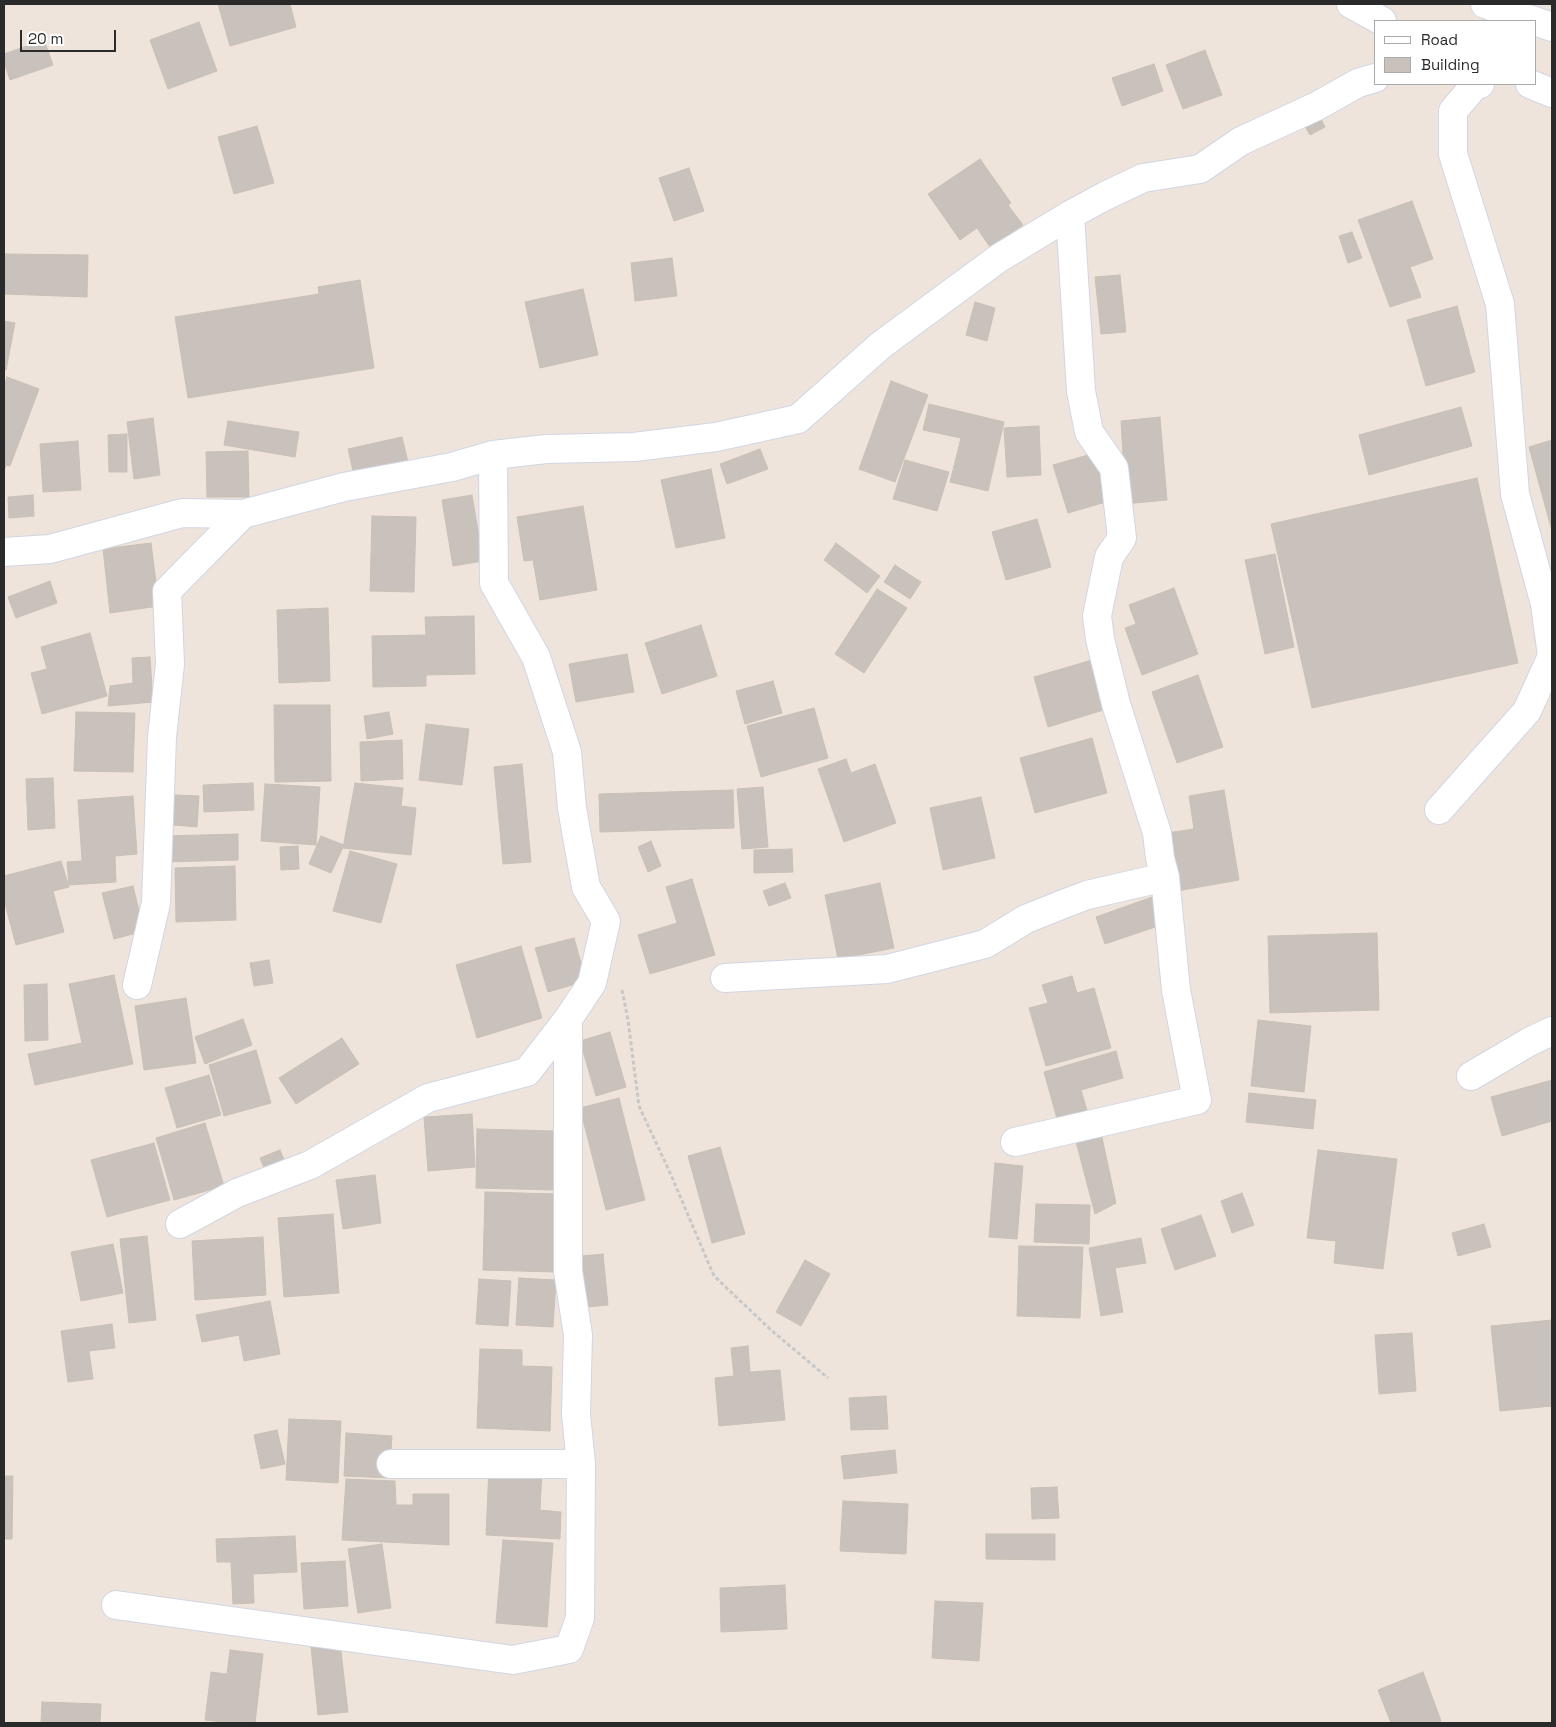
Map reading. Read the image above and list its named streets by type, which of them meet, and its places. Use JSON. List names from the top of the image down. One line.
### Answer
{"legend":["Road","Building"],"scale_bar":"20 m"}
